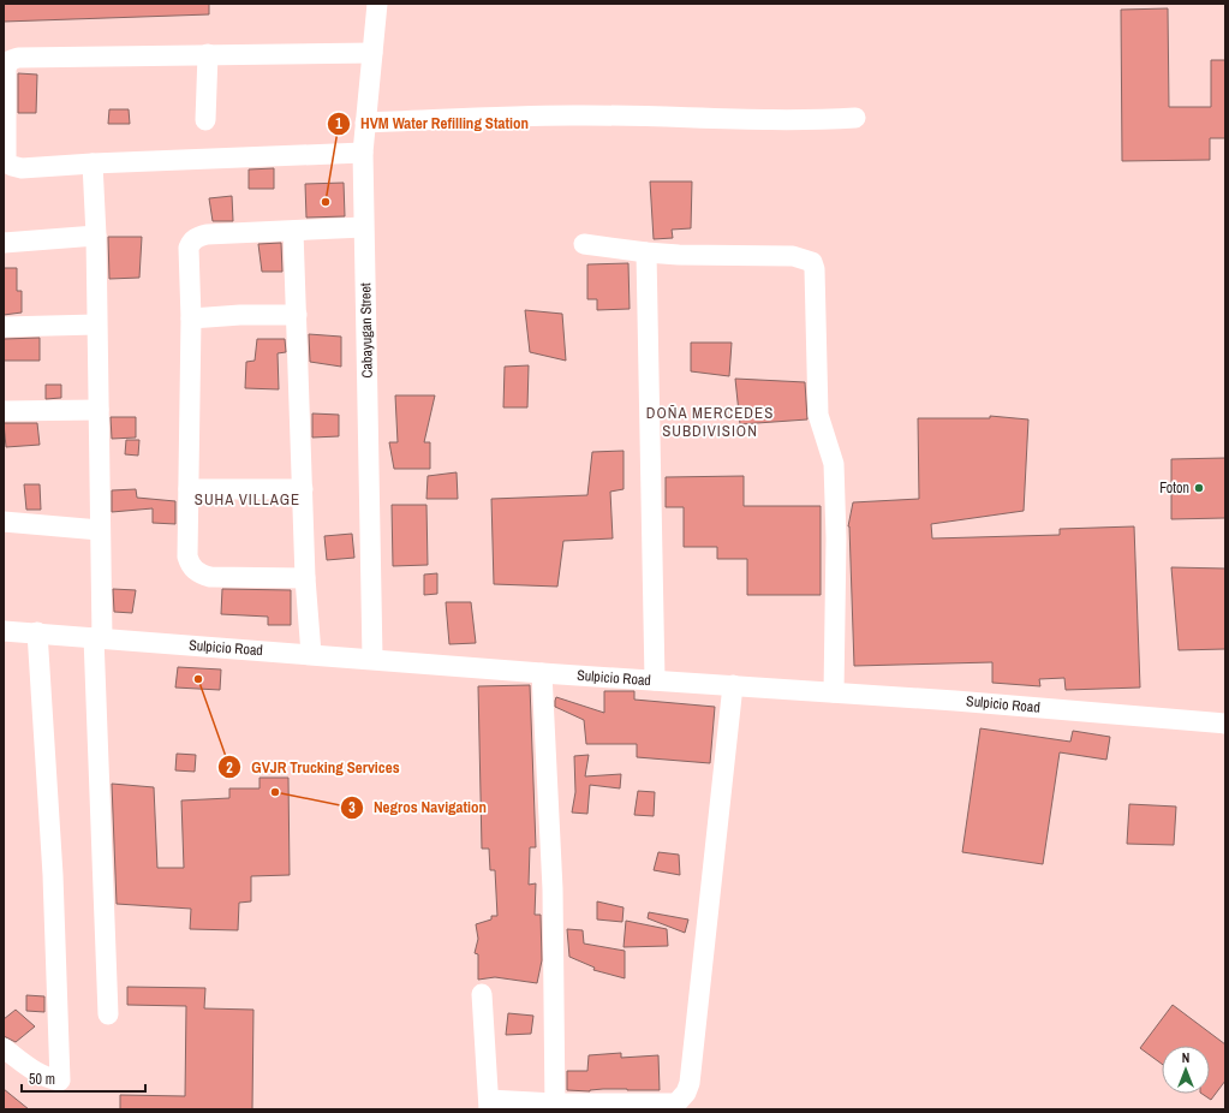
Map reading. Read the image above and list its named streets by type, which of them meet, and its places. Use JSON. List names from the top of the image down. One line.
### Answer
{"streets":{"street":["Cabayugan Street","Sulpicio Road"]},"crossings":[["Cabayugan Street","Sulpicio Road"]],"districts":["DOÑA MERCEDES SUBDIVISION","SUHA VILLAGE"],"places":["HVM Water Refilling Station","Foton","GVJR Trucking Services","Negros Navigation"],"scale_bar":"50 m","north":"top"}
